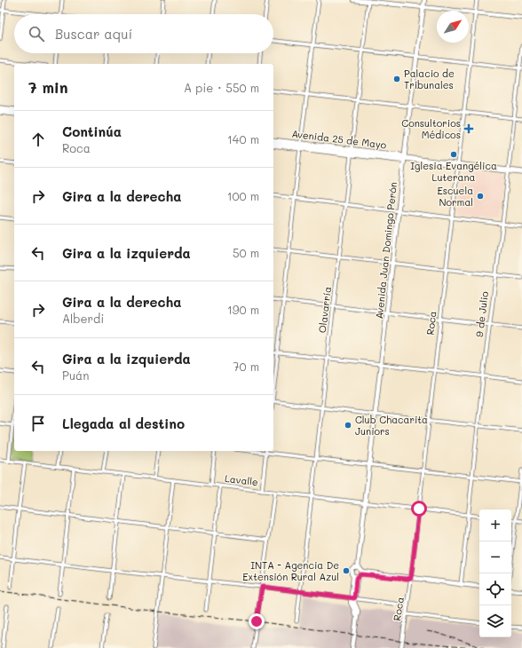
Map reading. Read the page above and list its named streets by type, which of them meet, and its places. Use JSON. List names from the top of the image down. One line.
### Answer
{"streets":{"main road":["Avenida 25 de Mayo","Avenida Juan Domingo Perón"],"street":["Olavarría","9 de Julio","Roca","Lavalle"]},"crossings":[["Avenida 25 de Mayo","Avenida Juan Domingo Perón"],["Avenida 25 de Mayo","Olavarría"],["Avenida 25 de Mayo","9 de Julio"],["Avenida 25 de Mayo","Roca"],["Avenida Juan Domingo Perón","Lavalle"],["Olavarría","Lavalle"],["9 de Julio","Lavalle"],["Roca","Lavalle"]],"places":{"other":["Palacio de Tribunales","Iglesia Evangélica Luterana","Escuela Normal","Club Chacarita Juniors","INTA - Agencia De Extensión Rural Azul"],"health":["Consultorios Médicos"]},"north":"top right","page":{"search":"Buscar aquí","heading":["7 min","A pie · 550 m"],"list":[["Continúa","Roca","140 m"],["Gira a la derecha","100 m"],["Gira a la izquierda","50 m"],["Gira a la derecha","Alberdi","190 m"],["Gira a la izquierda","Puán","70 m"],"Llegada al destino"],"map_buttons":["+","−"]}}
